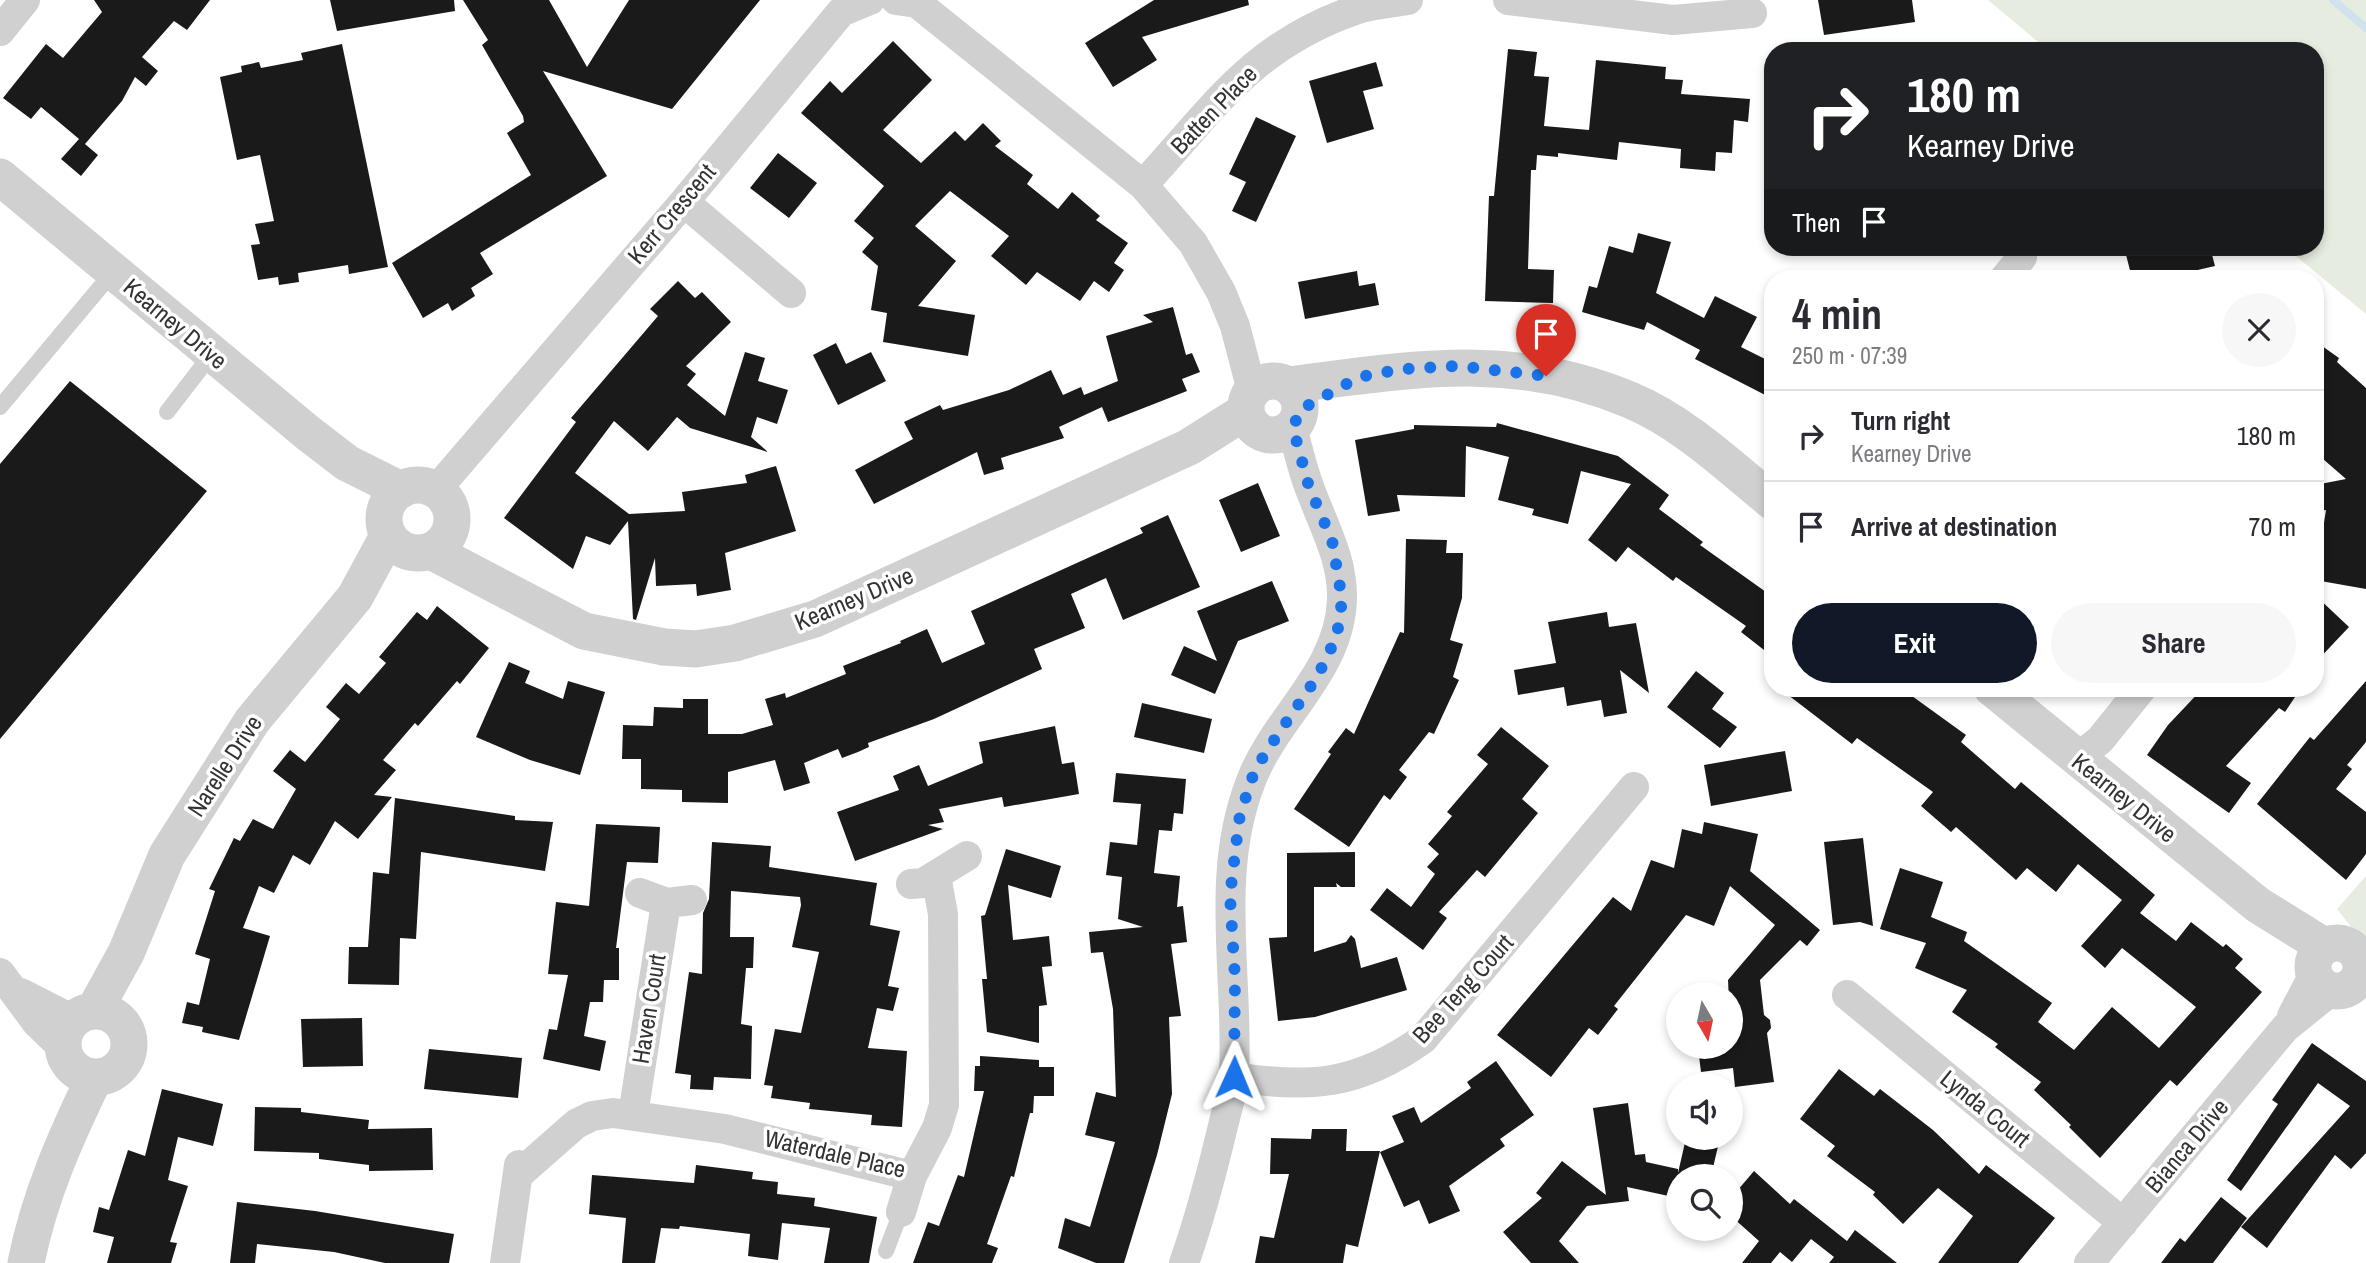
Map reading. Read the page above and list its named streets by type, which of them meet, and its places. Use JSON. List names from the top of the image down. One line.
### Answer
{"streets":{"street":["Batten Place","Kerr Crescent","Kearney Drive","Narelle Drive","Bee Teng Court","Haven Court","Lynda Court","Bianca Drive","Waterdale Place"]},"crossings":[["Kerr Crescent","Kearney Drive"],["Kerr Crescent","Narelle Drive"],["Kearney Drive","Narelle Drive"],["Kearney Drive","Bianca Drive"],["Haven Court","Waterdale Place"],["Lynda Court","Bianca Drive"]],"north":"bottom","page":{"turn":["180 m","Kearney Drive"],"then":"Then","heading":["4 min","250 m · 07:39"],"list":[{"name":"Turn right","note":"Kearney Drive","value":"180 m"},{"name":"Arrive at destination","value":"70 m"}],"buttons":["Exit","Share"]}}
